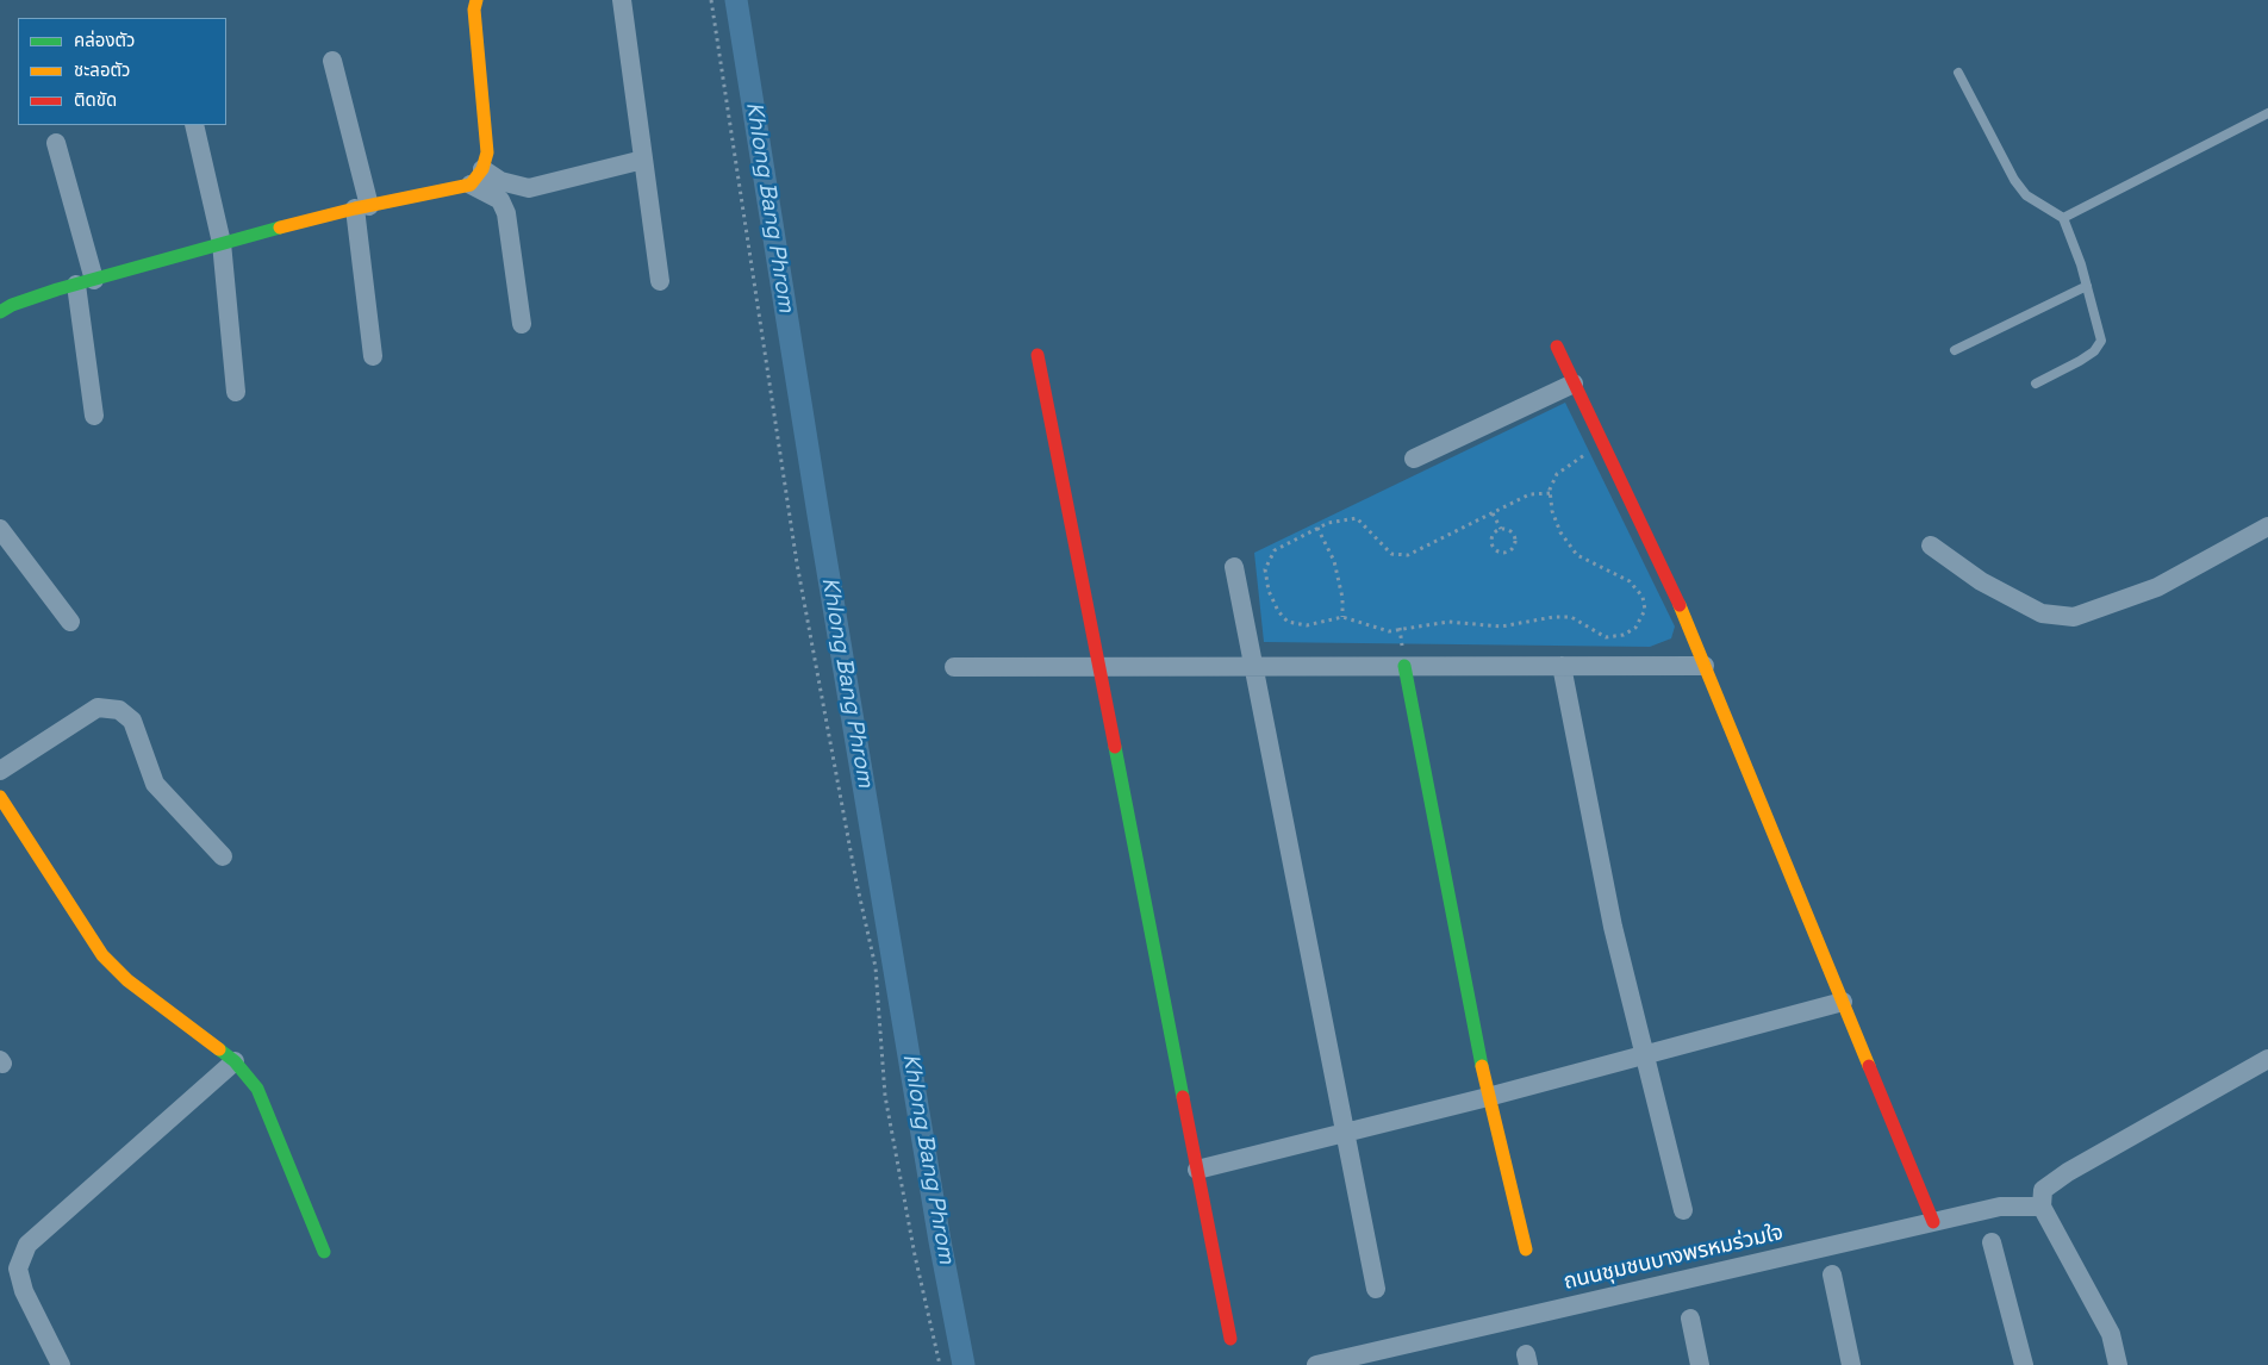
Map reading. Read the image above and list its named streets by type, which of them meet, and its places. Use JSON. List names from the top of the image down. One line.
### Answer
{"streets":{"street":["ถนนชุมชนบางพรหมร่วมใจ"]},"water":["Khlong Bang Phrom"],"legend":["คล่องตัว","ชะลอตัว","ติดขัด"]}
